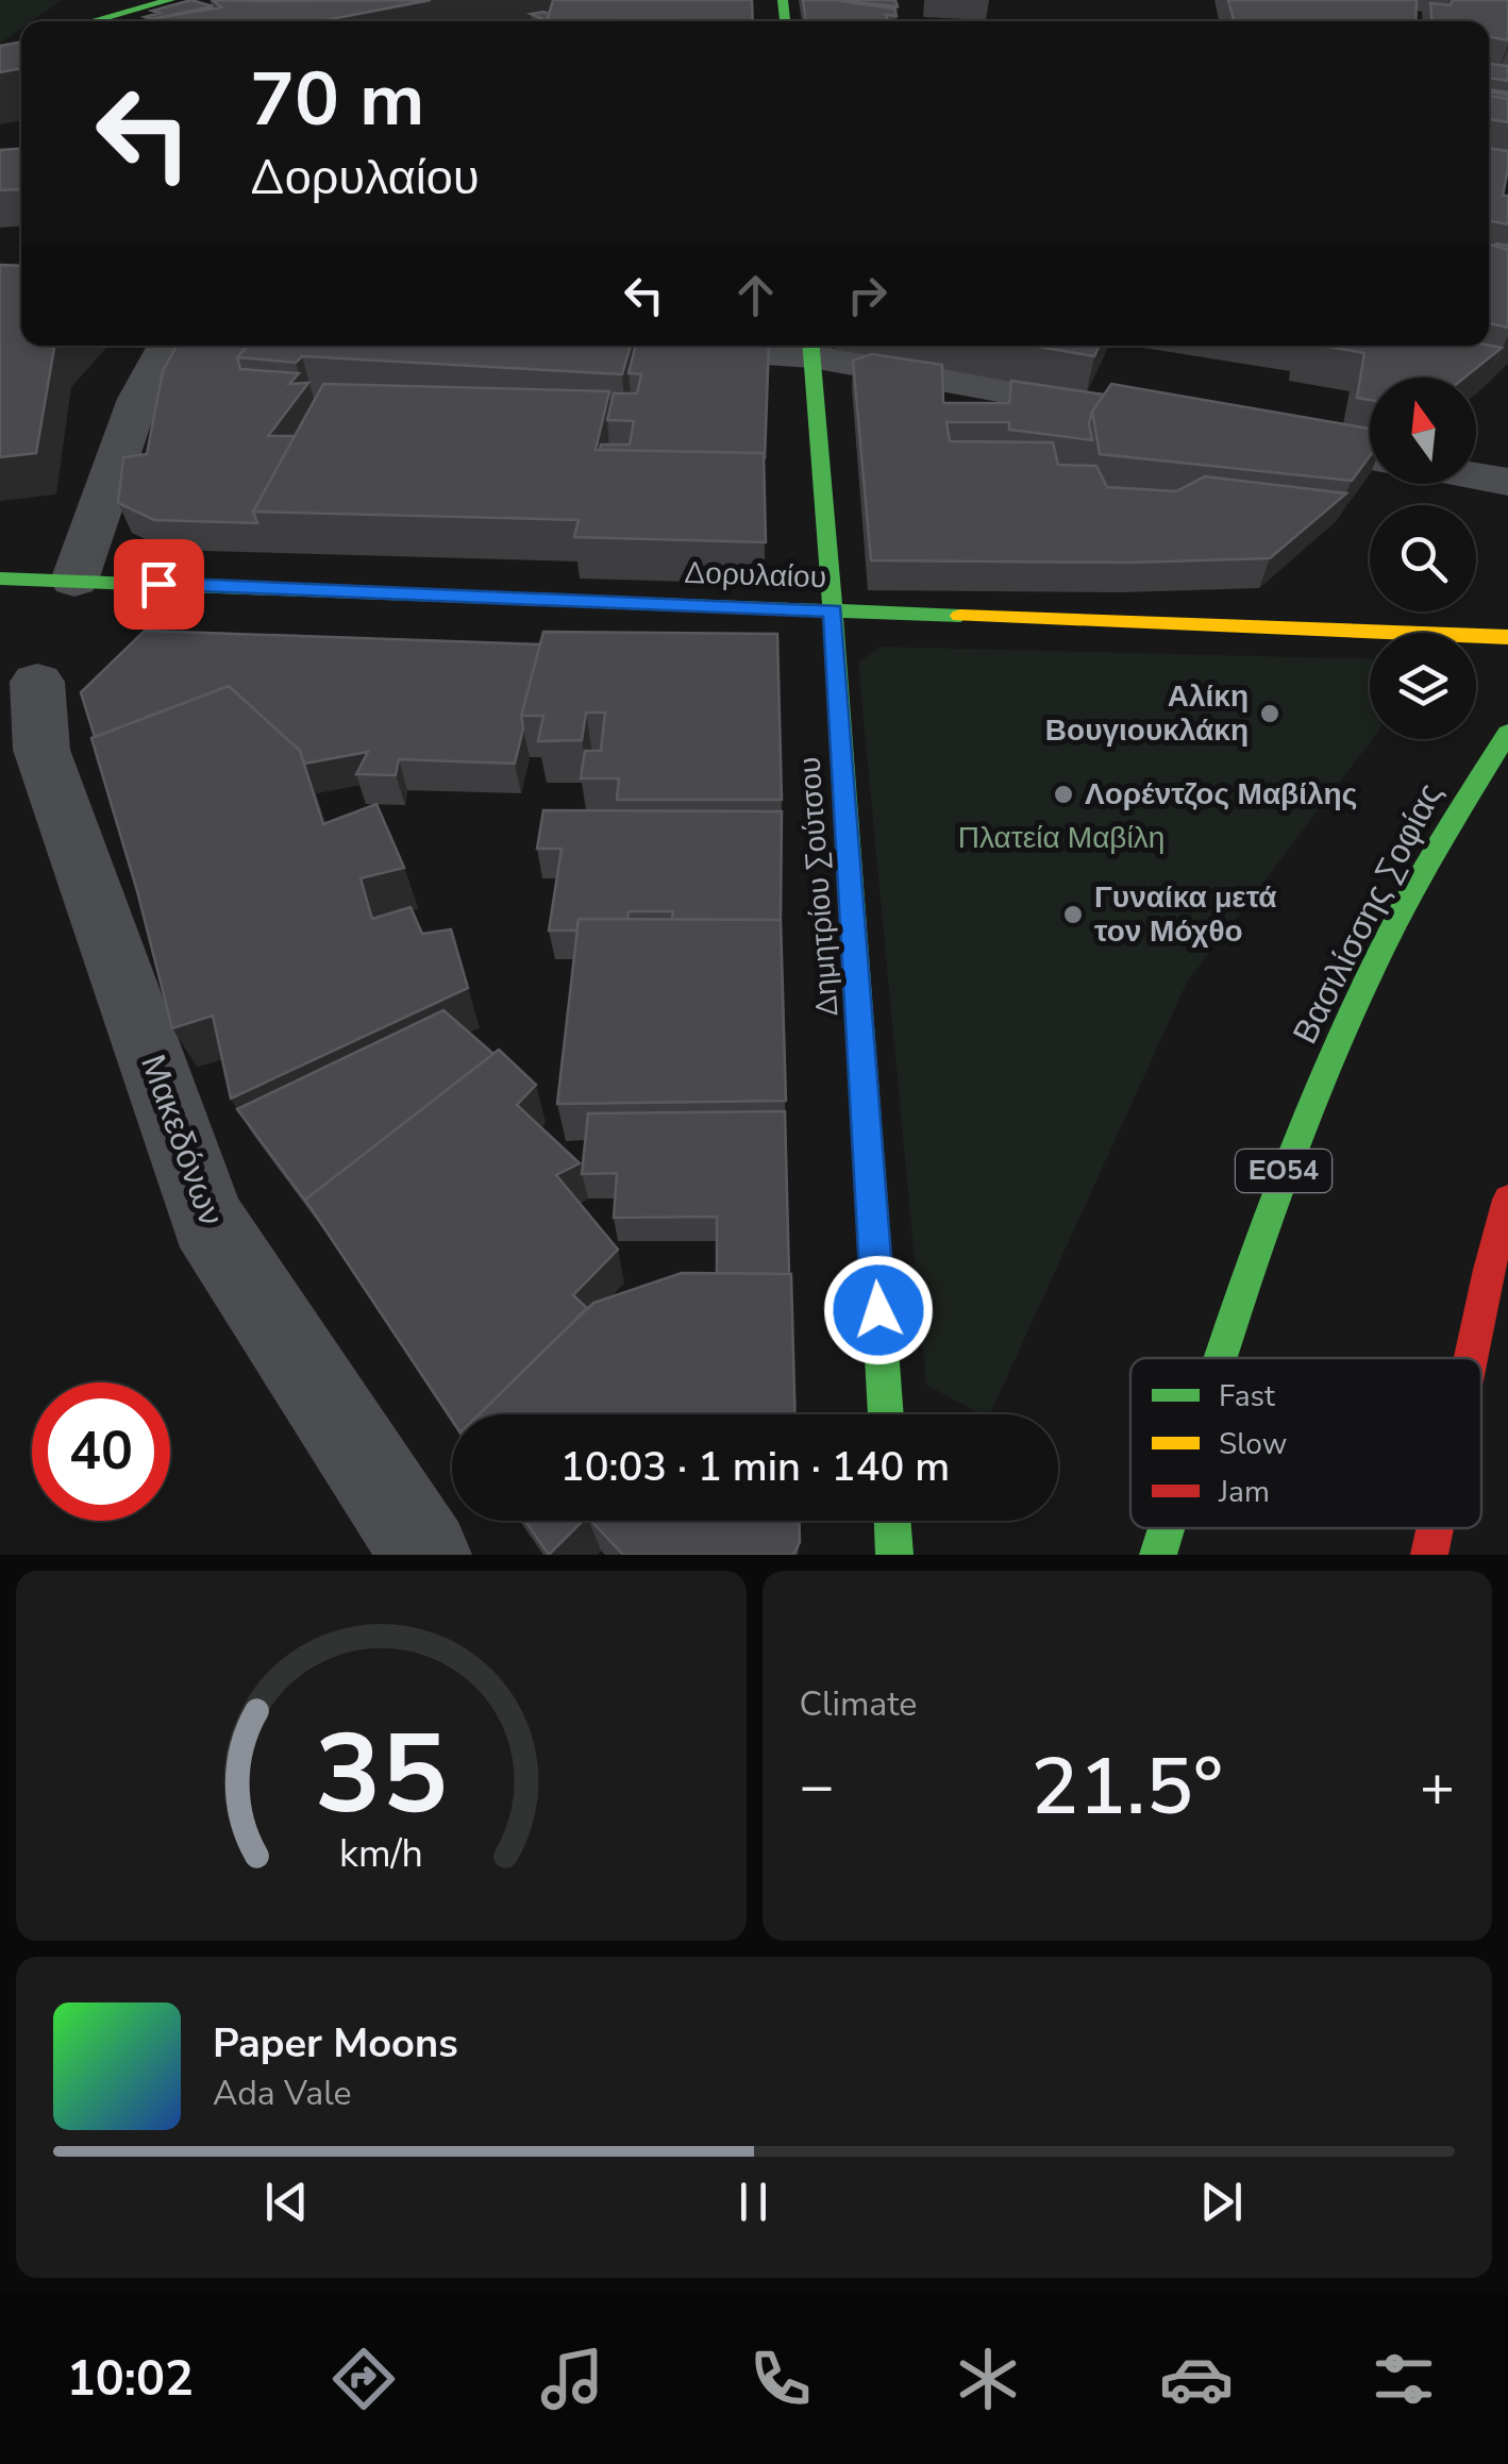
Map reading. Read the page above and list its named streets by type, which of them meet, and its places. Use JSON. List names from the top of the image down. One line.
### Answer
{"streets":{"street":["Δορυλαίου","Δημητρίου Σούτσου","Βασιλίσσης Σοφίας","Μακεδόνων","ΕΟ54"]},"crossings":[["Δορυλαίου","Δημητρίου Σούτσου"]],"parks":["Πλατεία Μαβίλη"],"places":["Αλίκη Βουγιουκλάκη","Λορέντζος Μαβίλης","Γυναίκα μετά τον Μόχθο"],"legend":["Fast","Slow","Jam"],"north":"top","page":{"turn":["70 m","Δορυλαίου"],"limit":"40","trip":"10:03 · 1 min · 140 m","tile":"Climate","heat":["−","21.5°","+"],"song":["Paper Moons","Ada Vale"],"tabs":"10:02","gauge":["35","km/h"]}}
